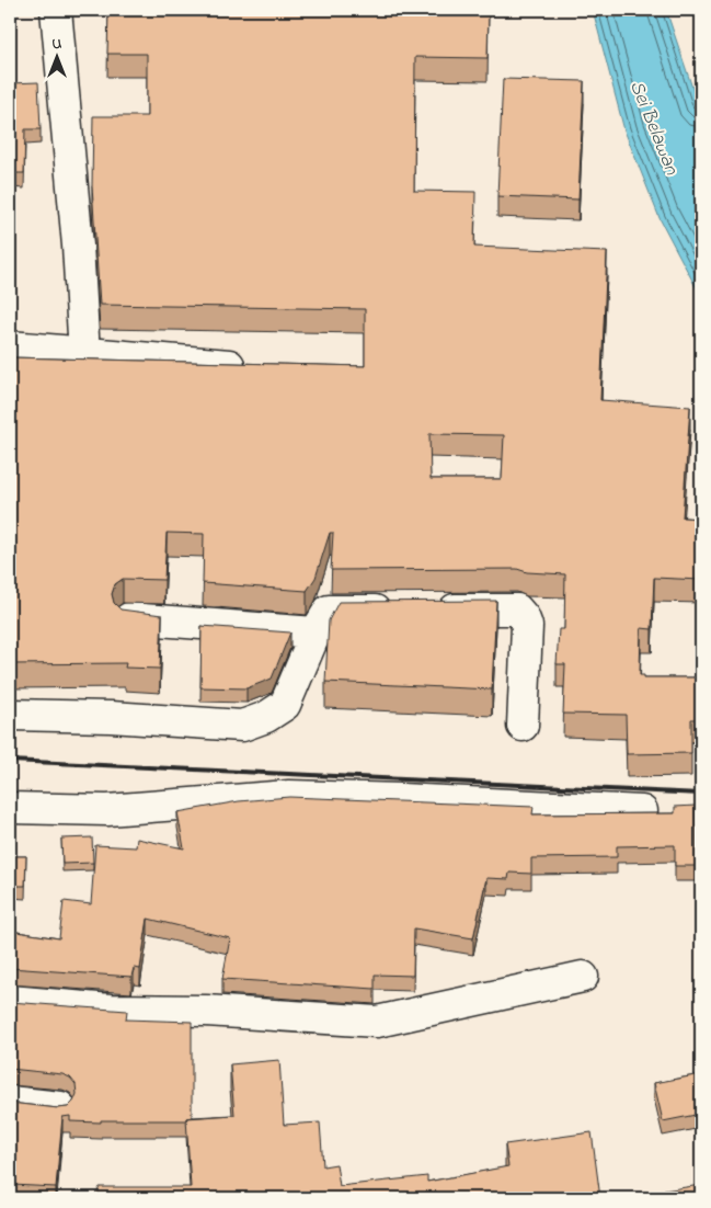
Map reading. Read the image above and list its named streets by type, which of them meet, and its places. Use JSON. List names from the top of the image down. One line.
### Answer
{"water":["Sei Belawan"],"north":"top"}
